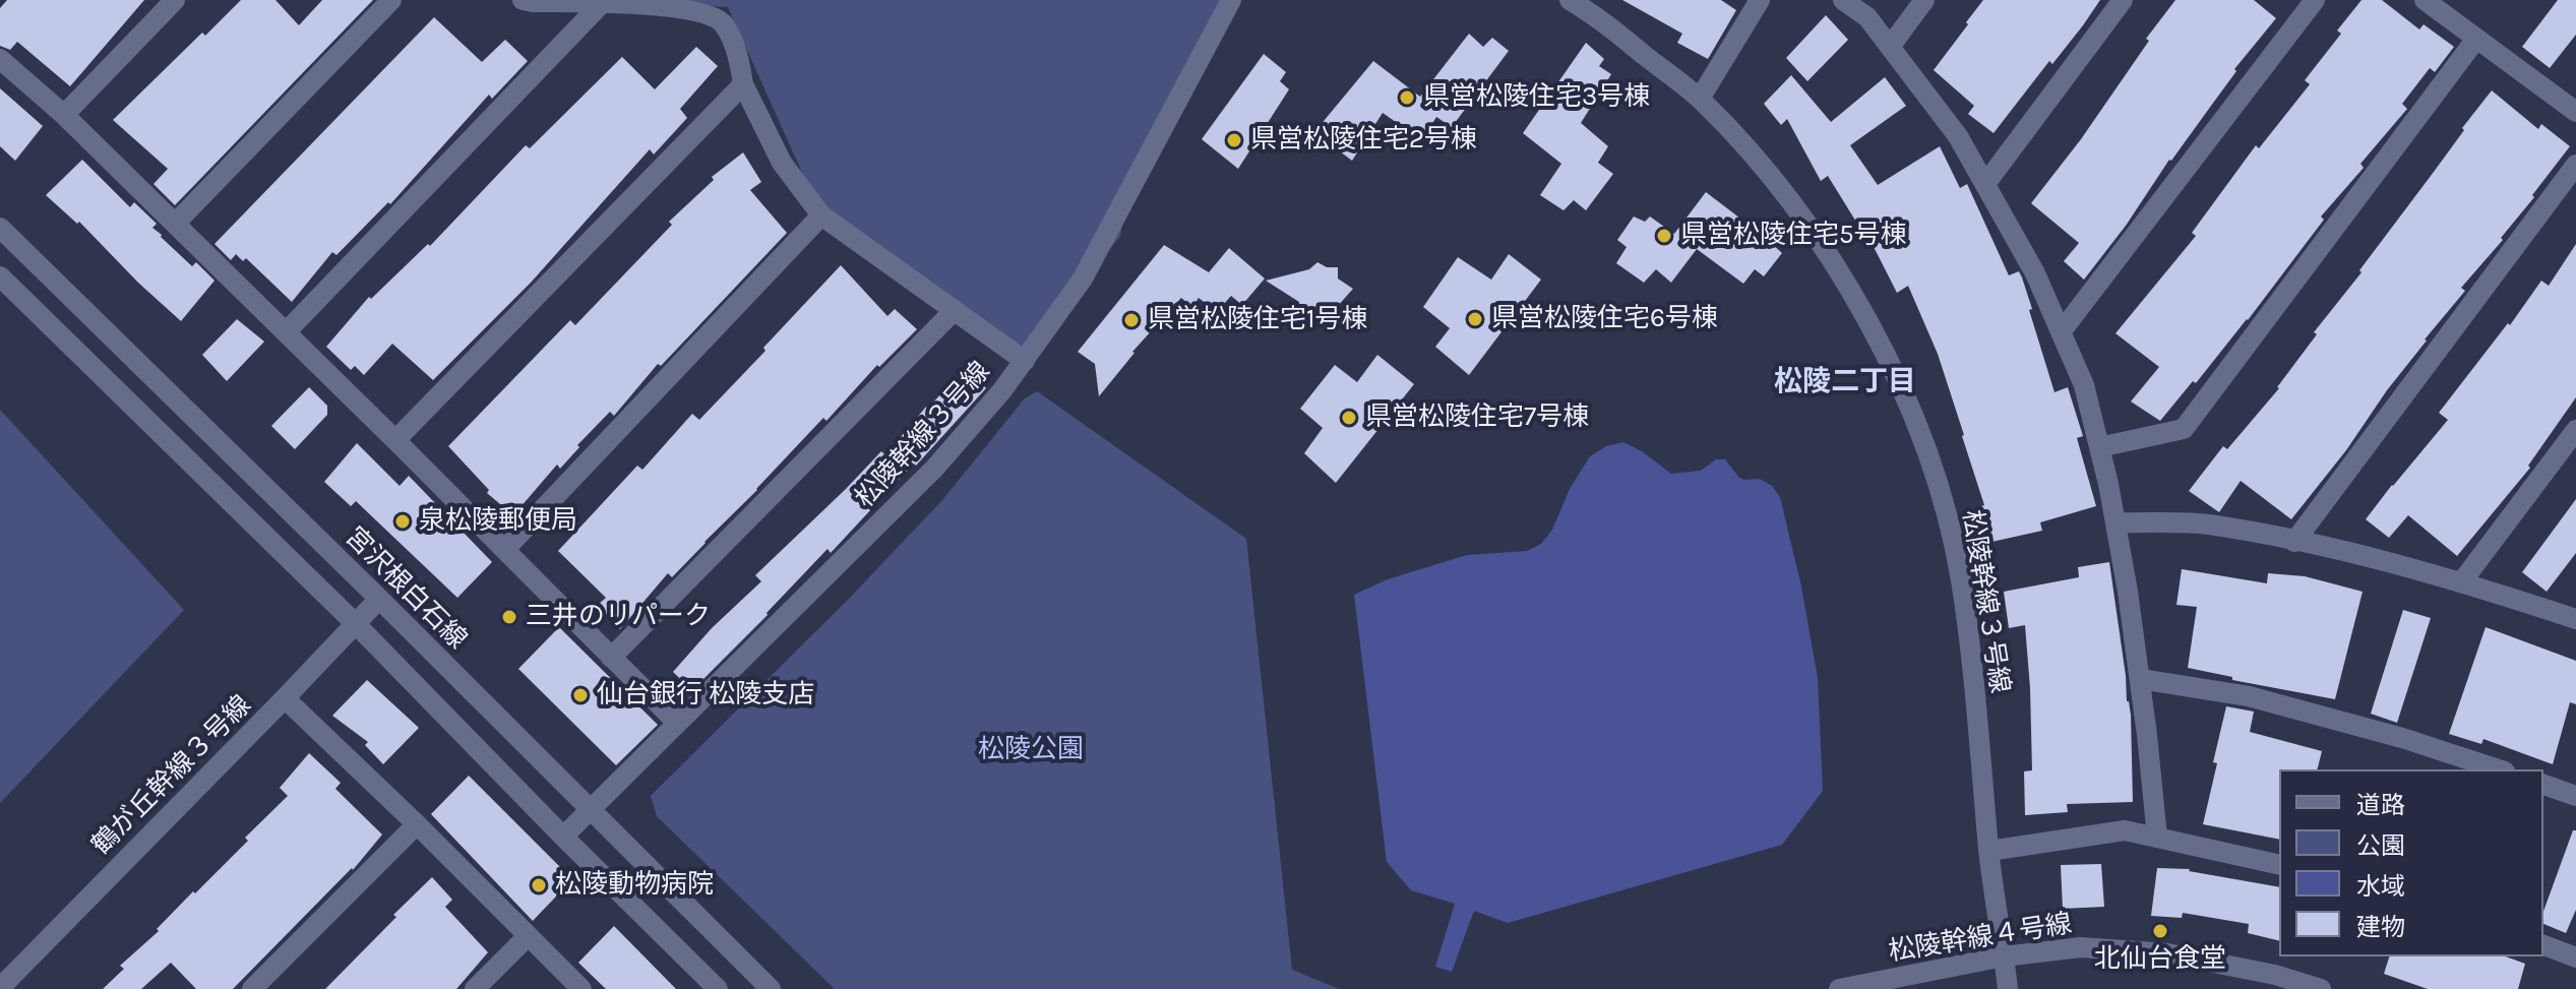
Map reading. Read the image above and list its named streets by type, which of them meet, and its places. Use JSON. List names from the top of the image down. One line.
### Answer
{"streets":{"street":["松陵幹線３号線","宮沢根白石線","鶴が丘幹線３号線","松陵幹線４号線"]},"crossings":[["松陵幹線３号線","宮沢根白石線"],["松陵幹線３号線","松陵幹線４号線"],["宮沢根白石線","鶴が丘幹線３号線"]],"districts":["松陵二丁目"],"parks":["松陵公園"],"places":["県営松陵住宅3号棟","県営松陵住宅2号棟","県営松陵住宅5号棟","県営松陵住宅6号棟","県営松陵住宅1号棟","県営松陵住宅7号棟","泉松陵郵便局","三井のリパーク","仙台銀行 松陵支店","松陵動物病院","北仙台食堂"],"legend":["道路","公園","水域","建物"]}
